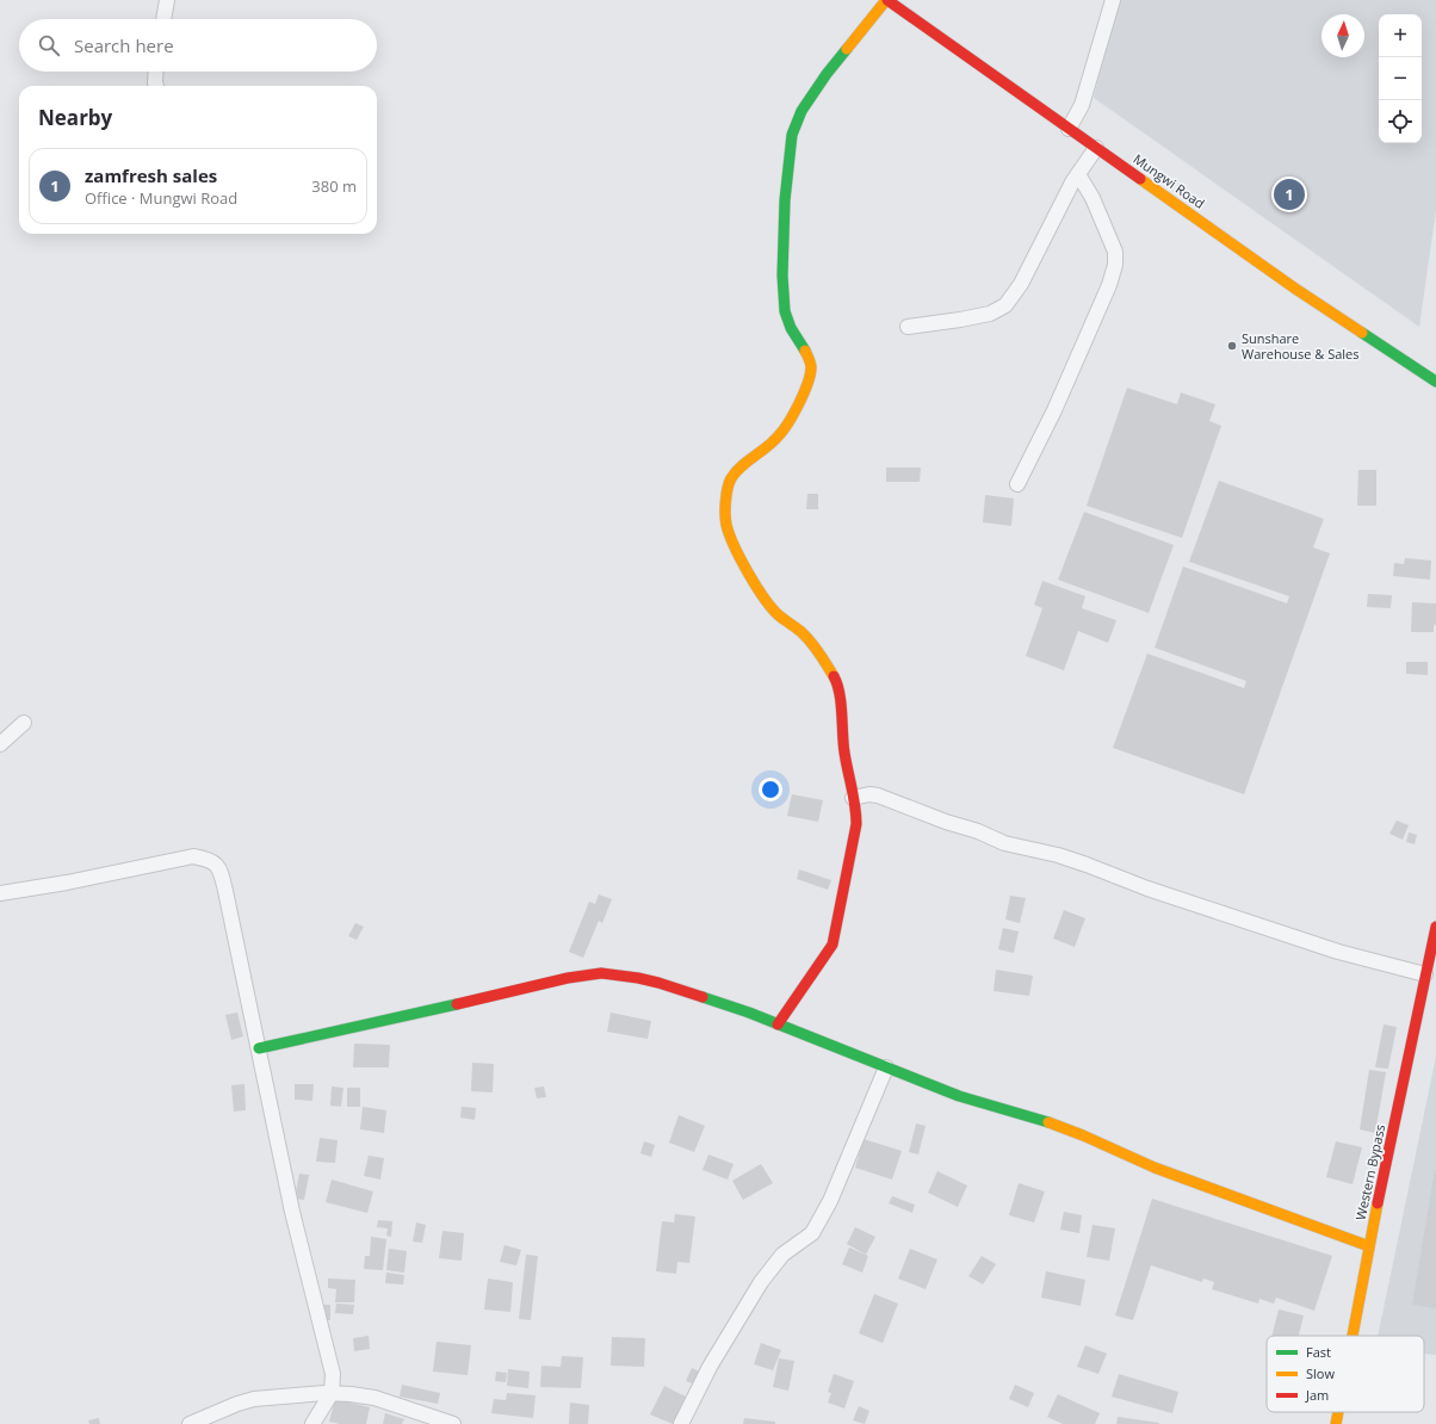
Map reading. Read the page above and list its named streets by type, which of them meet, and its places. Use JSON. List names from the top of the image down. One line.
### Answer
{"streets":{"street":["Mungwi Road","Western Bypass"]},"places":["Sunshare Warehouse & Sales"],"legend":["Fast","Slow","Jam"],"north":"top","page":{"map_buttons":["+","−"],"search":"Search here","heading":"Nearby","list":[{"mark":"1","name":"zamfresh sales","note":"Office · Mungwi Road","value":"380 m"}],"pins":"1"}}
